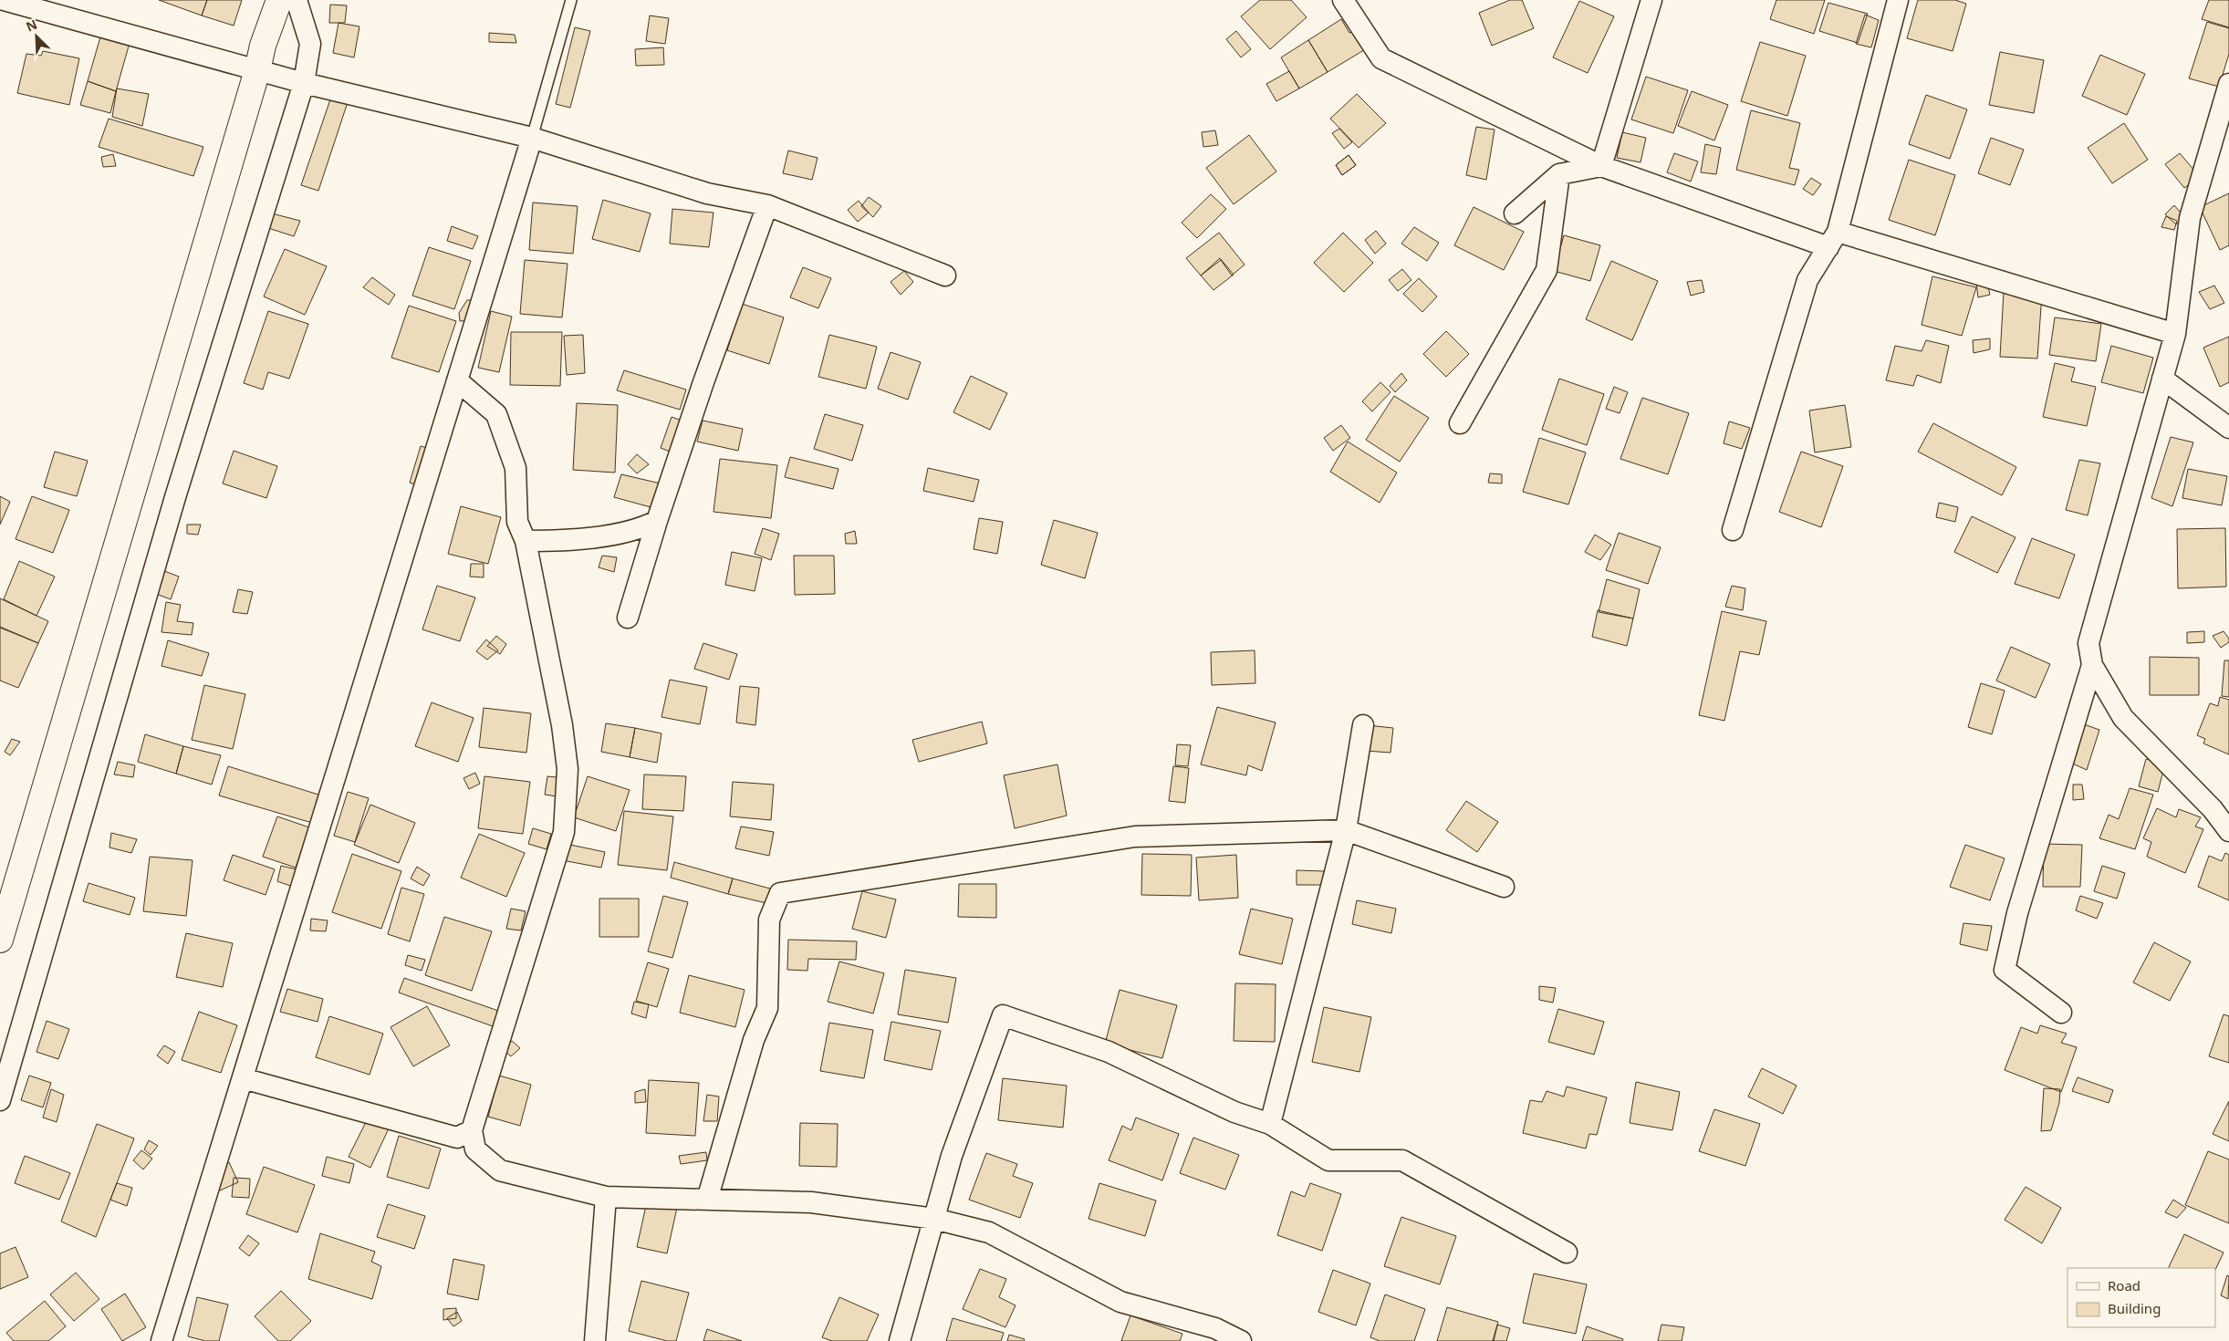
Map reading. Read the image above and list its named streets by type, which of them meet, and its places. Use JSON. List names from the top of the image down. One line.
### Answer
{"legend":["Road","Building"],"north":"top left"}
